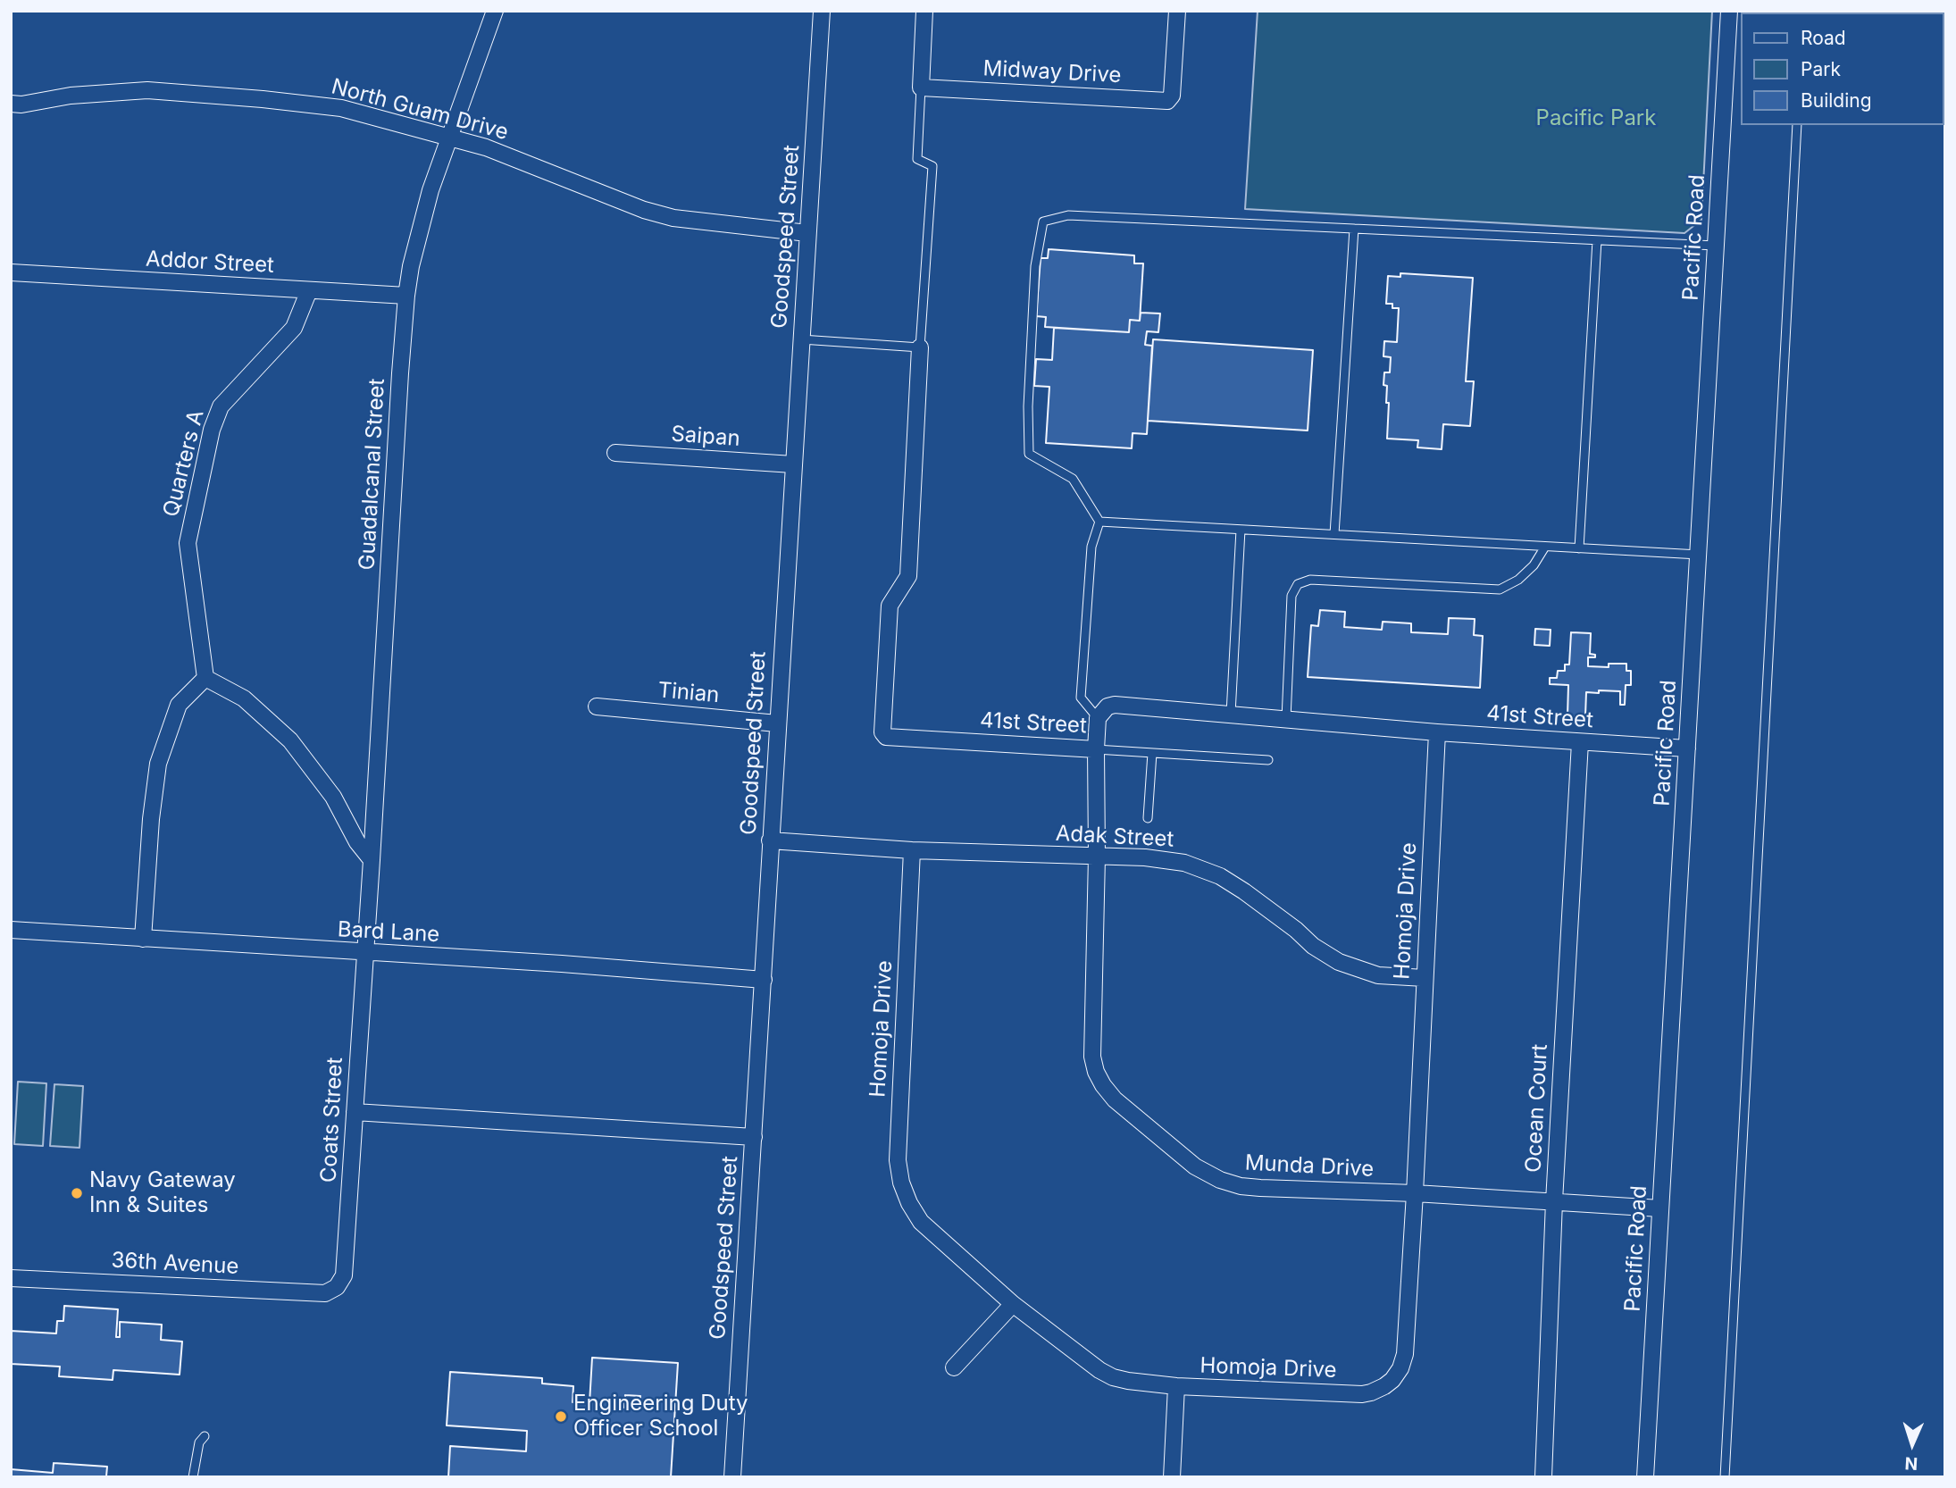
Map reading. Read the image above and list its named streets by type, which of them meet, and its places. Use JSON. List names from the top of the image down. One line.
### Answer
{"streets":{"street":["Midway Drive","North Guam Drive","Goodspeed Street","Pacific Road","Addor Street","Saipan","Quarters A","Guadalcanal Street","Tinian","41st Street","Adak Street","Homoja Drive","Bard Lane","Ocean Court","Coats Street","Munda Drive","36th Avenue"]},"crossings":[["North Guam Drive","Goodspeed Street"],["North Guam Drive","Guadalcanal Street"],["Goodspeed Street","Saipan"],["Goodspeed Street","Tinian"],["Goodspeed Street","Adak Street"],["Goodspeed Street","Bard Lane"],["Pacific Road","41st Street"],["Pacific Road","Munda Drive"],["Addor Street","Quarters A"],["Addor Street","Guadalcanal Street"],["Guadalcanal Street","Bard Lane"],["Guadalcanal Street","Coats Street"],["41st Street","Homoja Drive"],["41st Street","Ocean Court"],["41st Street","Munda Drive"],["Adak Street","Homoja Drive"],["Adak Street","Munda Drive"],["Homoja Drive","Munda Drive"],["Bard Lane","Coats Street"],["Ocean Court","Munda Drive"],["Coats Street","36th Avenue"]],"parks":["Pacific Park"],"places":["Navy Gateway Inn & Suites","Engineering Duty Officer School"],"legend":["Road","Park","Building"],"north":"bottom"}
